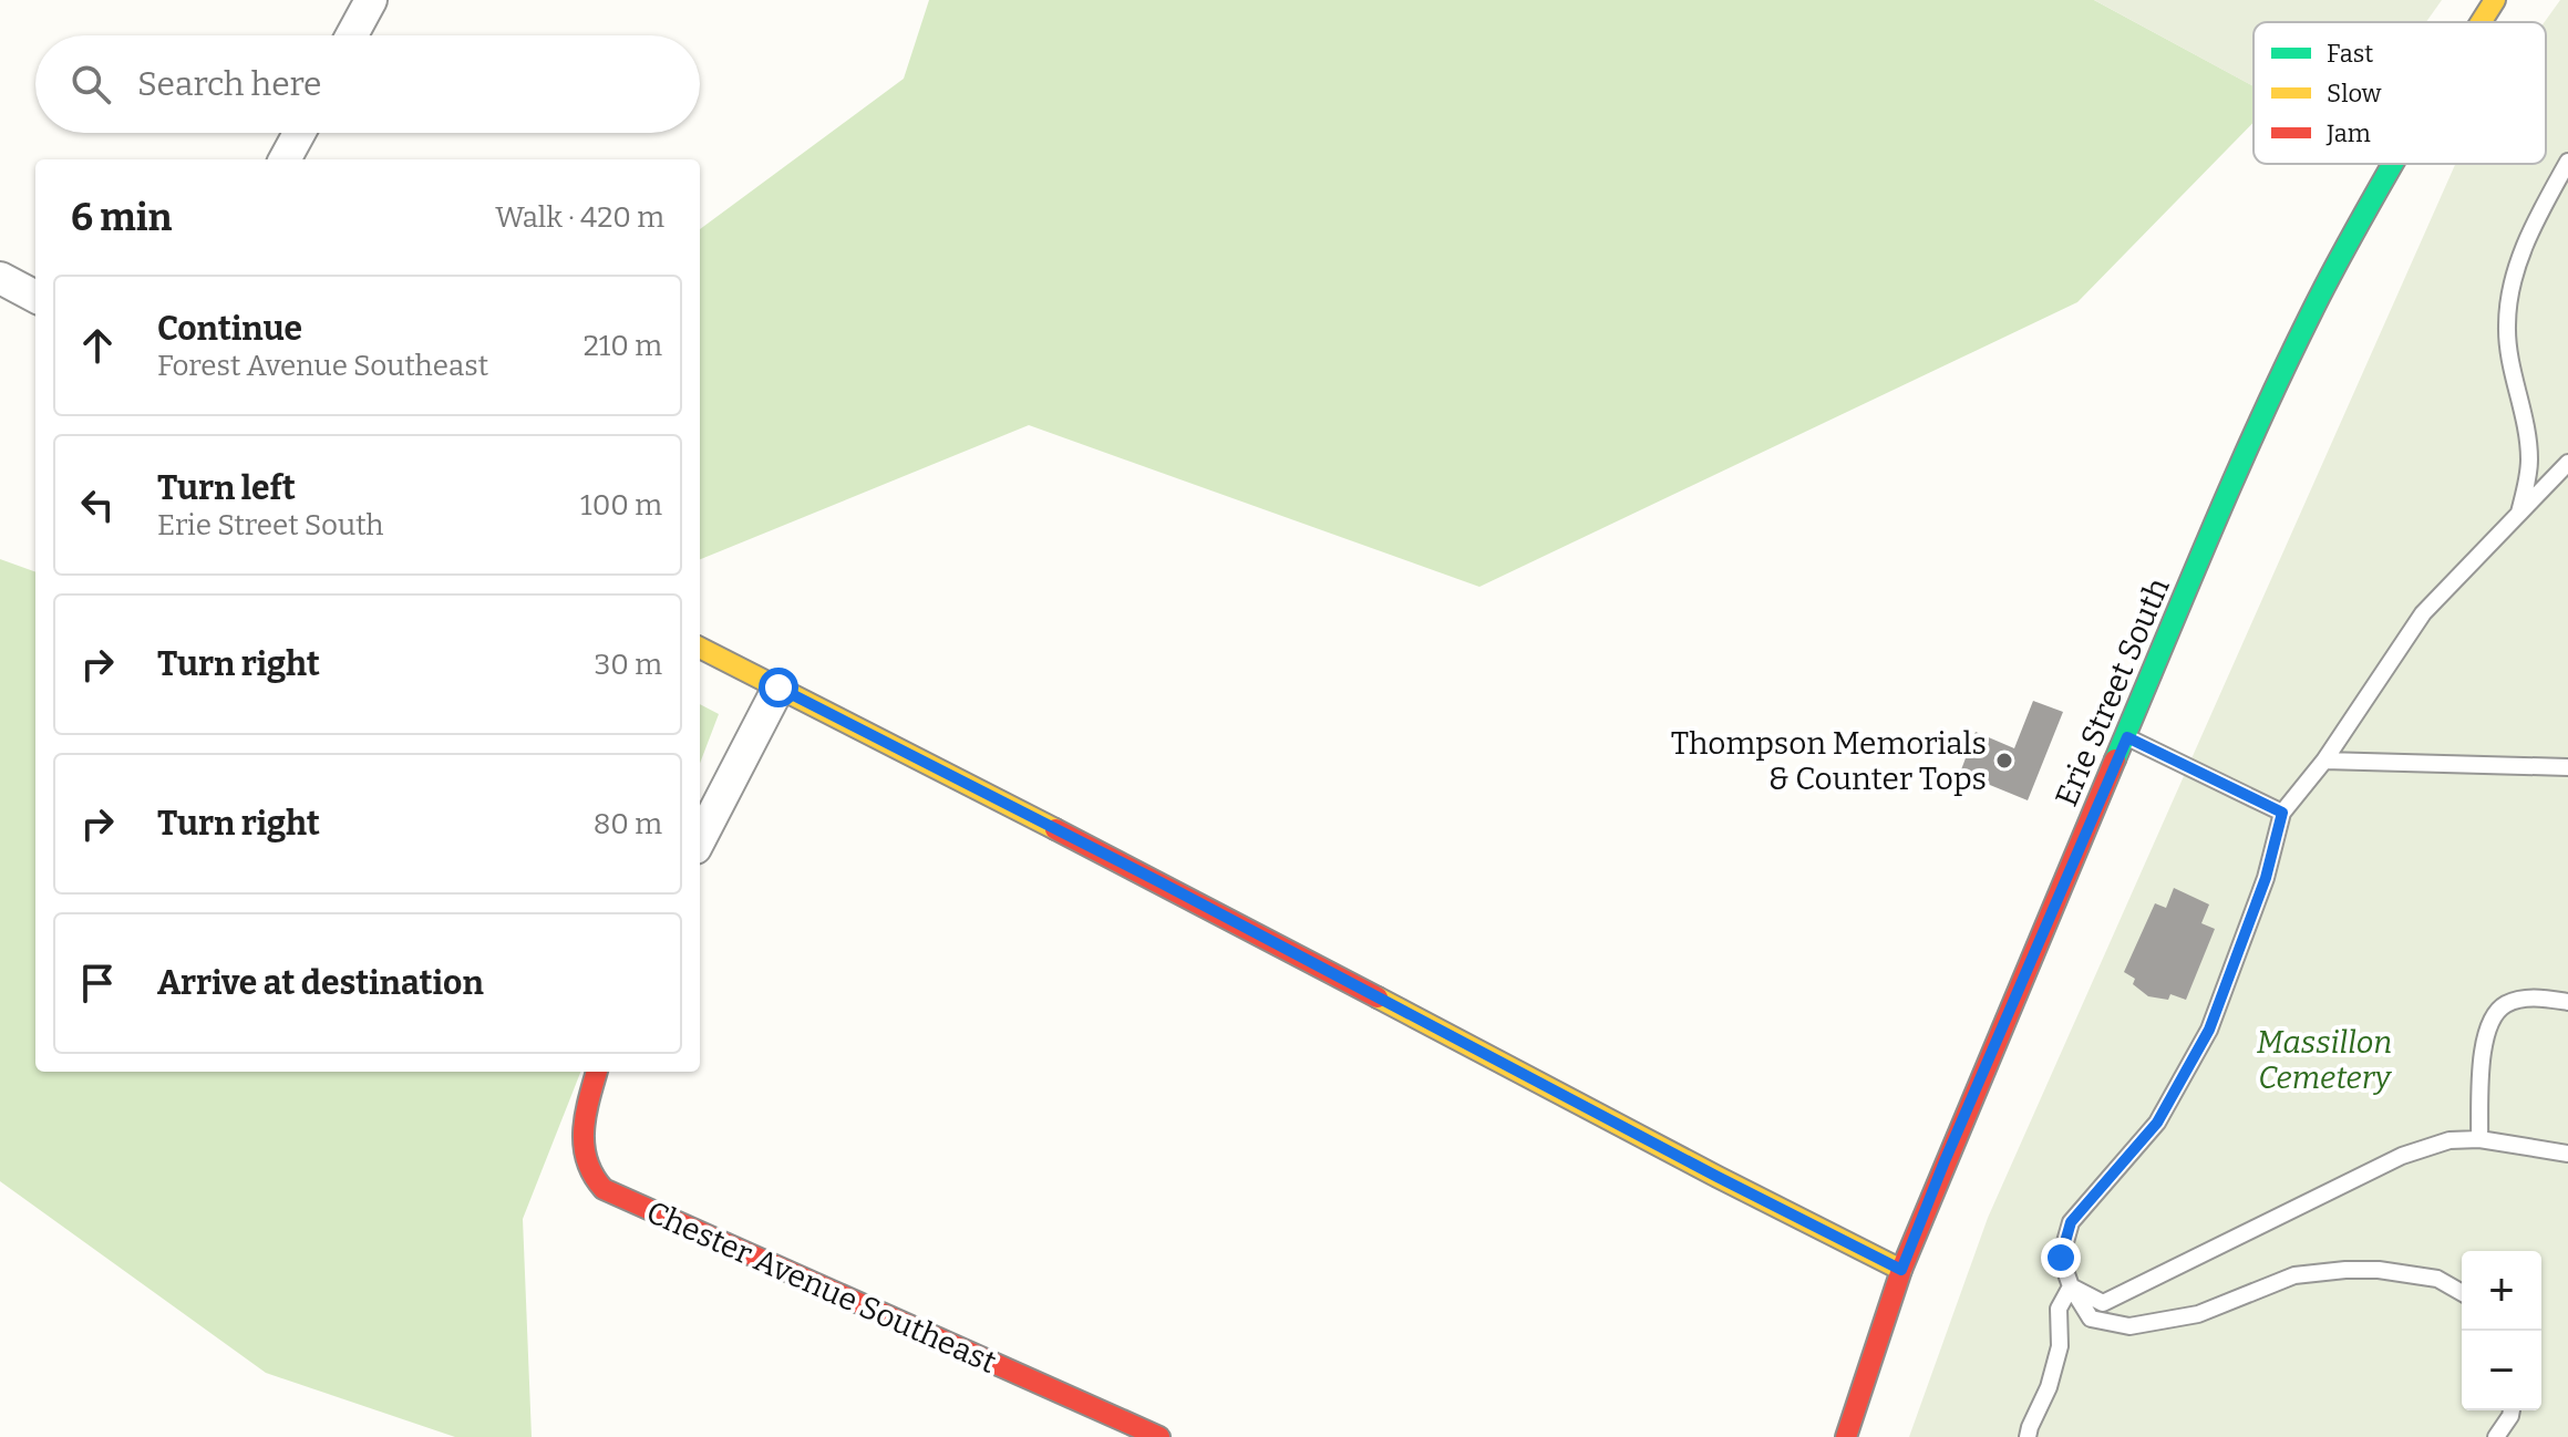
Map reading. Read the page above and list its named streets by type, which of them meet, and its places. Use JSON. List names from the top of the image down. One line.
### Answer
{"streets":{"street":["Erie Street South","Chester Avenue Southeast"]},"parks":["Massillon Cemetery"],"places":["Thompson Memorials & Counter Tops"],"legend":["Fast","Slow","Jam"],"page":{"search":"Search here","heading":["6 min","Walk · 420 m"],"list":[["Continue","Forest Avenue Southeast","210 m"],["Turn left","Erie Street South","100 m"],["Turn right","30 m"],["Turn right","80 m"],"Arrive at destination"],"map_buttons":["+","−"]}}
